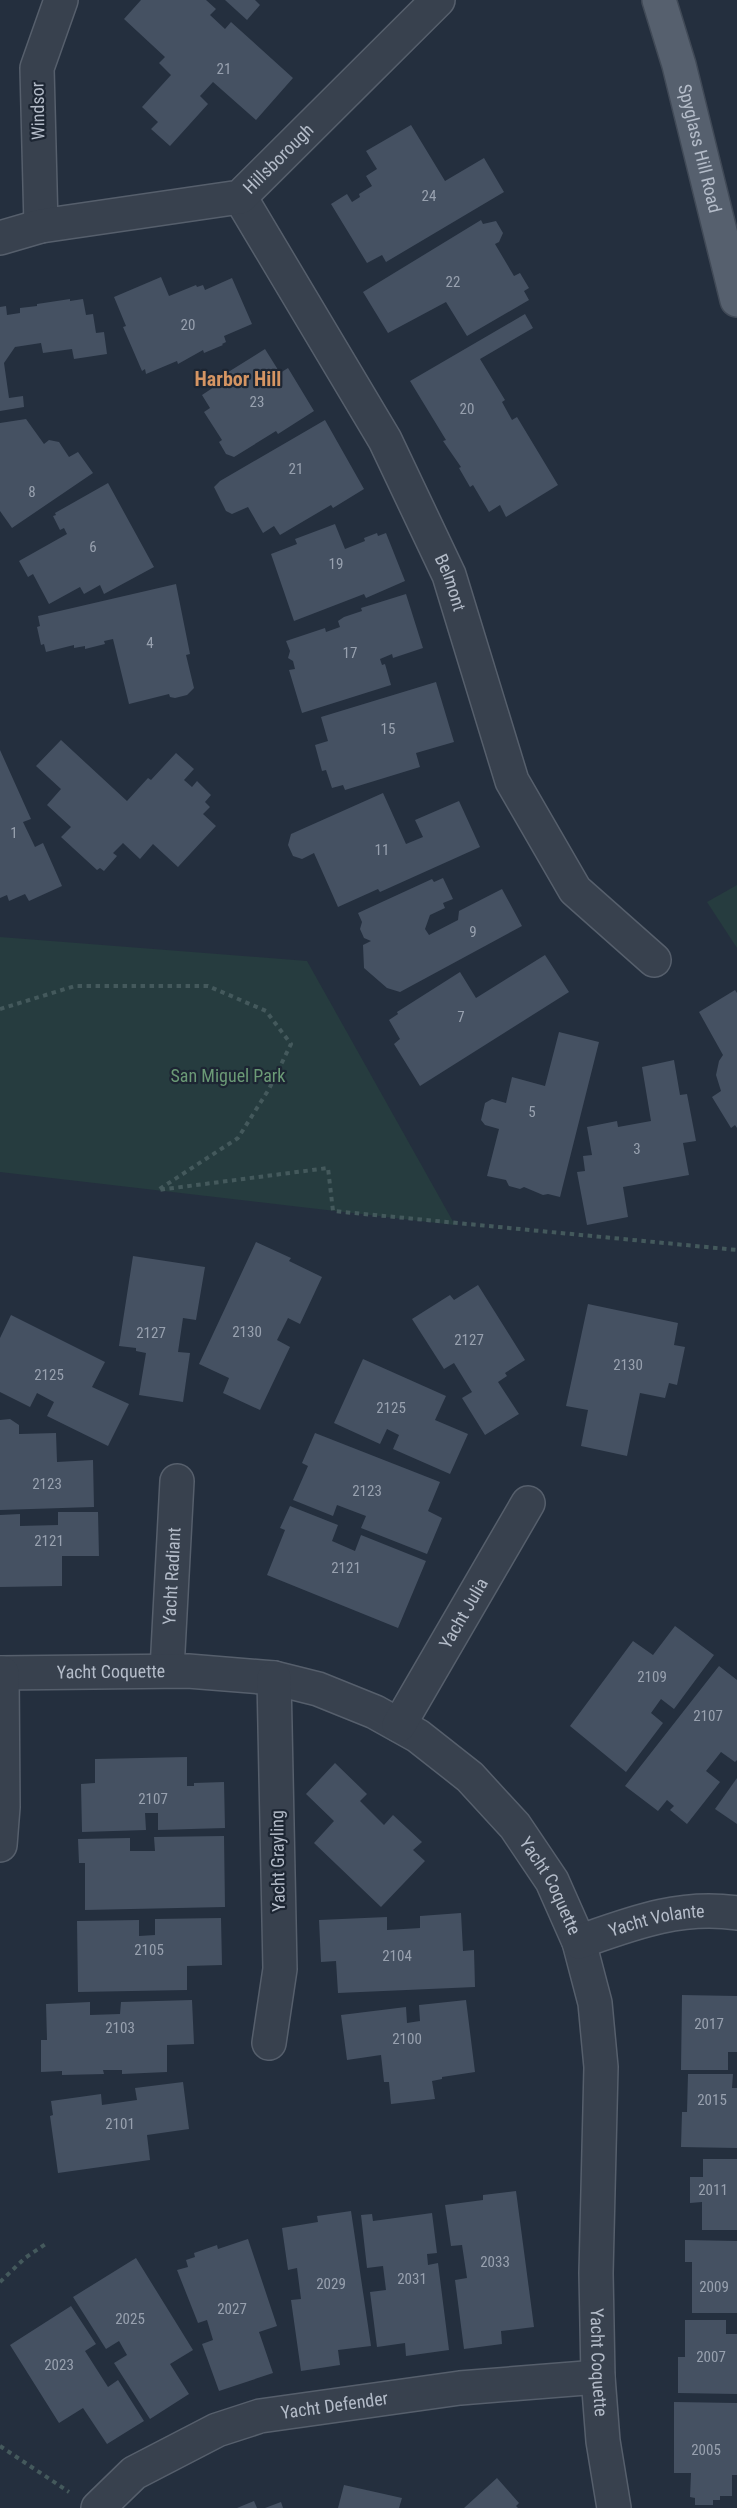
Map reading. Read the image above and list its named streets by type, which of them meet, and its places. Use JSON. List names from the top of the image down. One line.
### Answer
{"streets":{"main road":["Spyglass Hill Road"],"street":["Windsor","Hillsborough","Belmont","Yacht Radiant","Yacht Julia","Yacht Coquette","Yacht Grayling","Yacht Volante","Yacht Defender"]},"crossings":[["Windsor","Hillsborough"],["Hillsborough","Belmont"],["Yacht Radiant","Yacht Coquette"],["Yacht Julia","Yacht Coquette"],["Yacht Coquette","Yacht Grayling"],["Yacht Coquette","Yacht Volante"],["Yacht Coquette","Yacht Defender"]],"districts":["Harbor Hill"],"parks":["San Miguel Park"],"house_numbers":["21","24","22","20","23","20","21","8","6","19","4","17","15","1","11","9","7","5","3","2130","2127","2127","2130","2125","2125","2123","2123","2121","2121","2109","2107","2107","2105","2104","2017","2103","2100","2015","2101","2011","2033","2031","2029","2009","2027","2025","2007","2023","2005"]}
